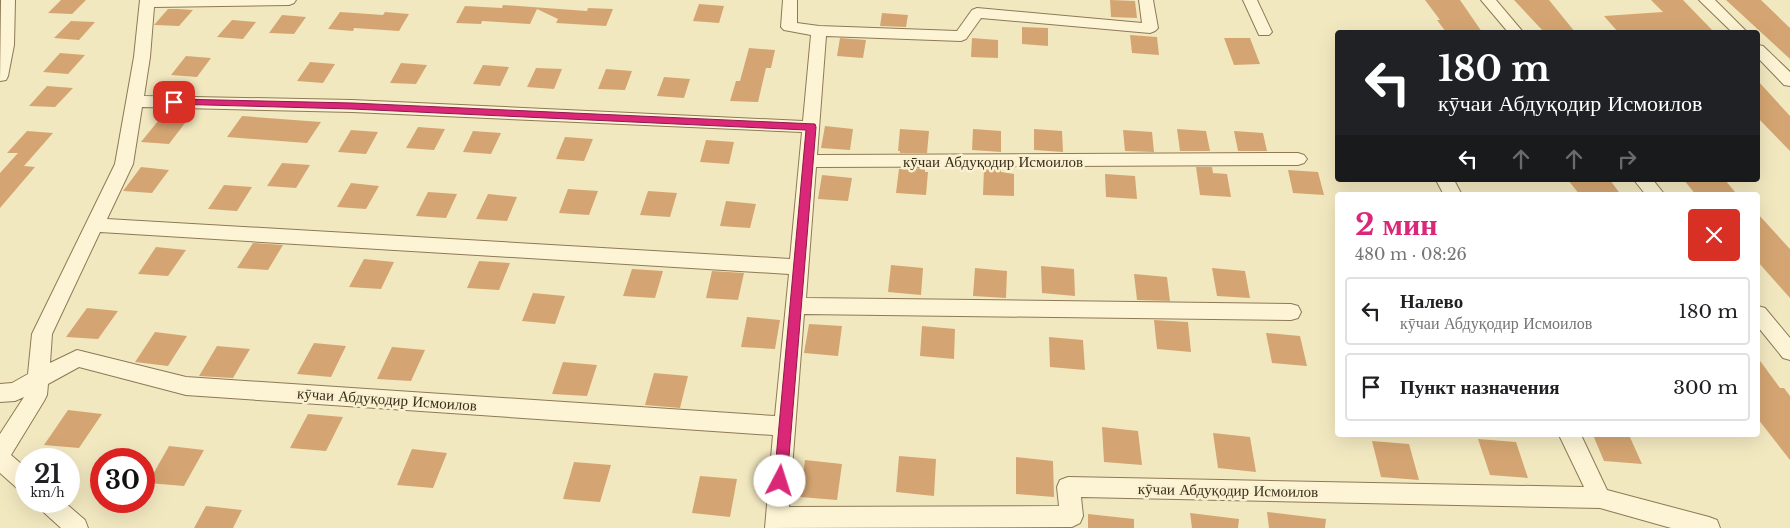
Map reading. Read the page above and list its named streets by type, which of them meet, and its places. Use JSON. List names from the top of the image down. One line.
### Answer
{"streets":{"street":["кӯчаи Абдуқодир Исмоилов"]},"page":{"turn":["180 m","кӯчаи Абдуқодир Исмоилов"],"heading":["2 мин","480 m · 08:26"],"list":[{"name":"Налево","note":"кӯчаи Абдуқодир Исмоилов","value":"180 m"},{"name":"Пункт назначения","value":"300 m"}],"speed":"21 km/h","limit":"30"}}
